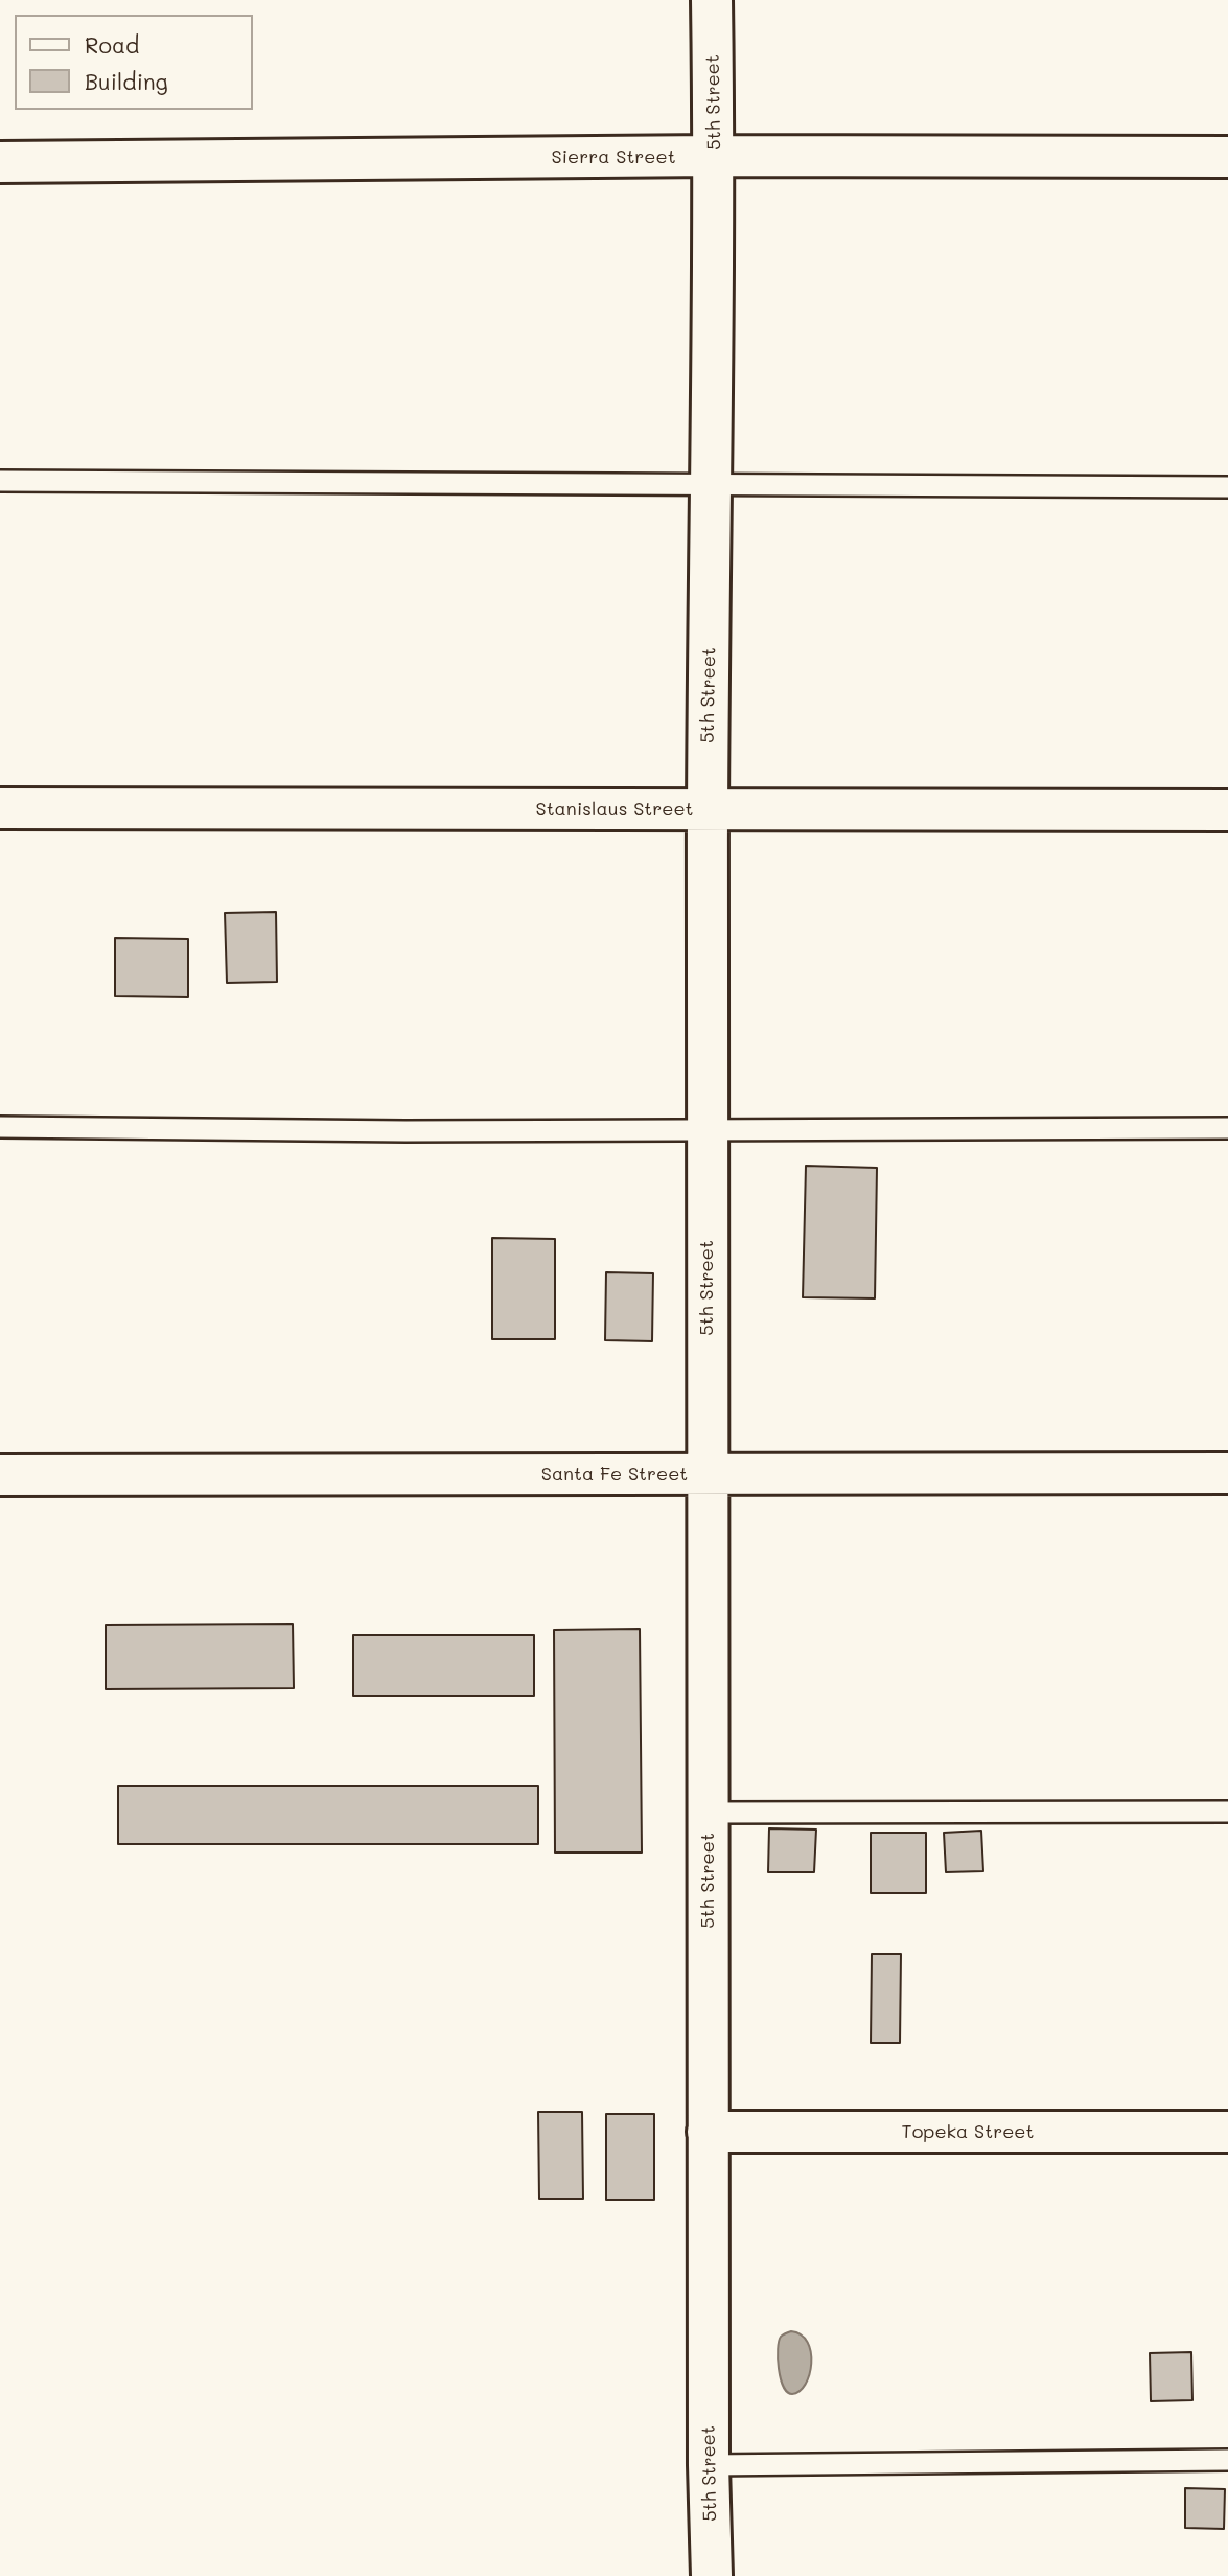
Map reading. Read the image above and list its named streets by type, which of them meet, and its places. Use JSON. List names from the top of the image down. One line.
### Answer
{"streets":{"street":["5th Street","Sierra Street","Stanislaus Street","Santa Fe Street","Topeka Street"]},"crossings":[["5th Street","Sierra Street"],["5th Street","Stanislaus Street"],["5th Street","Santa Fe Street"],["5th Street","Topeka Street"]],"legend":["Road","Building"]}
